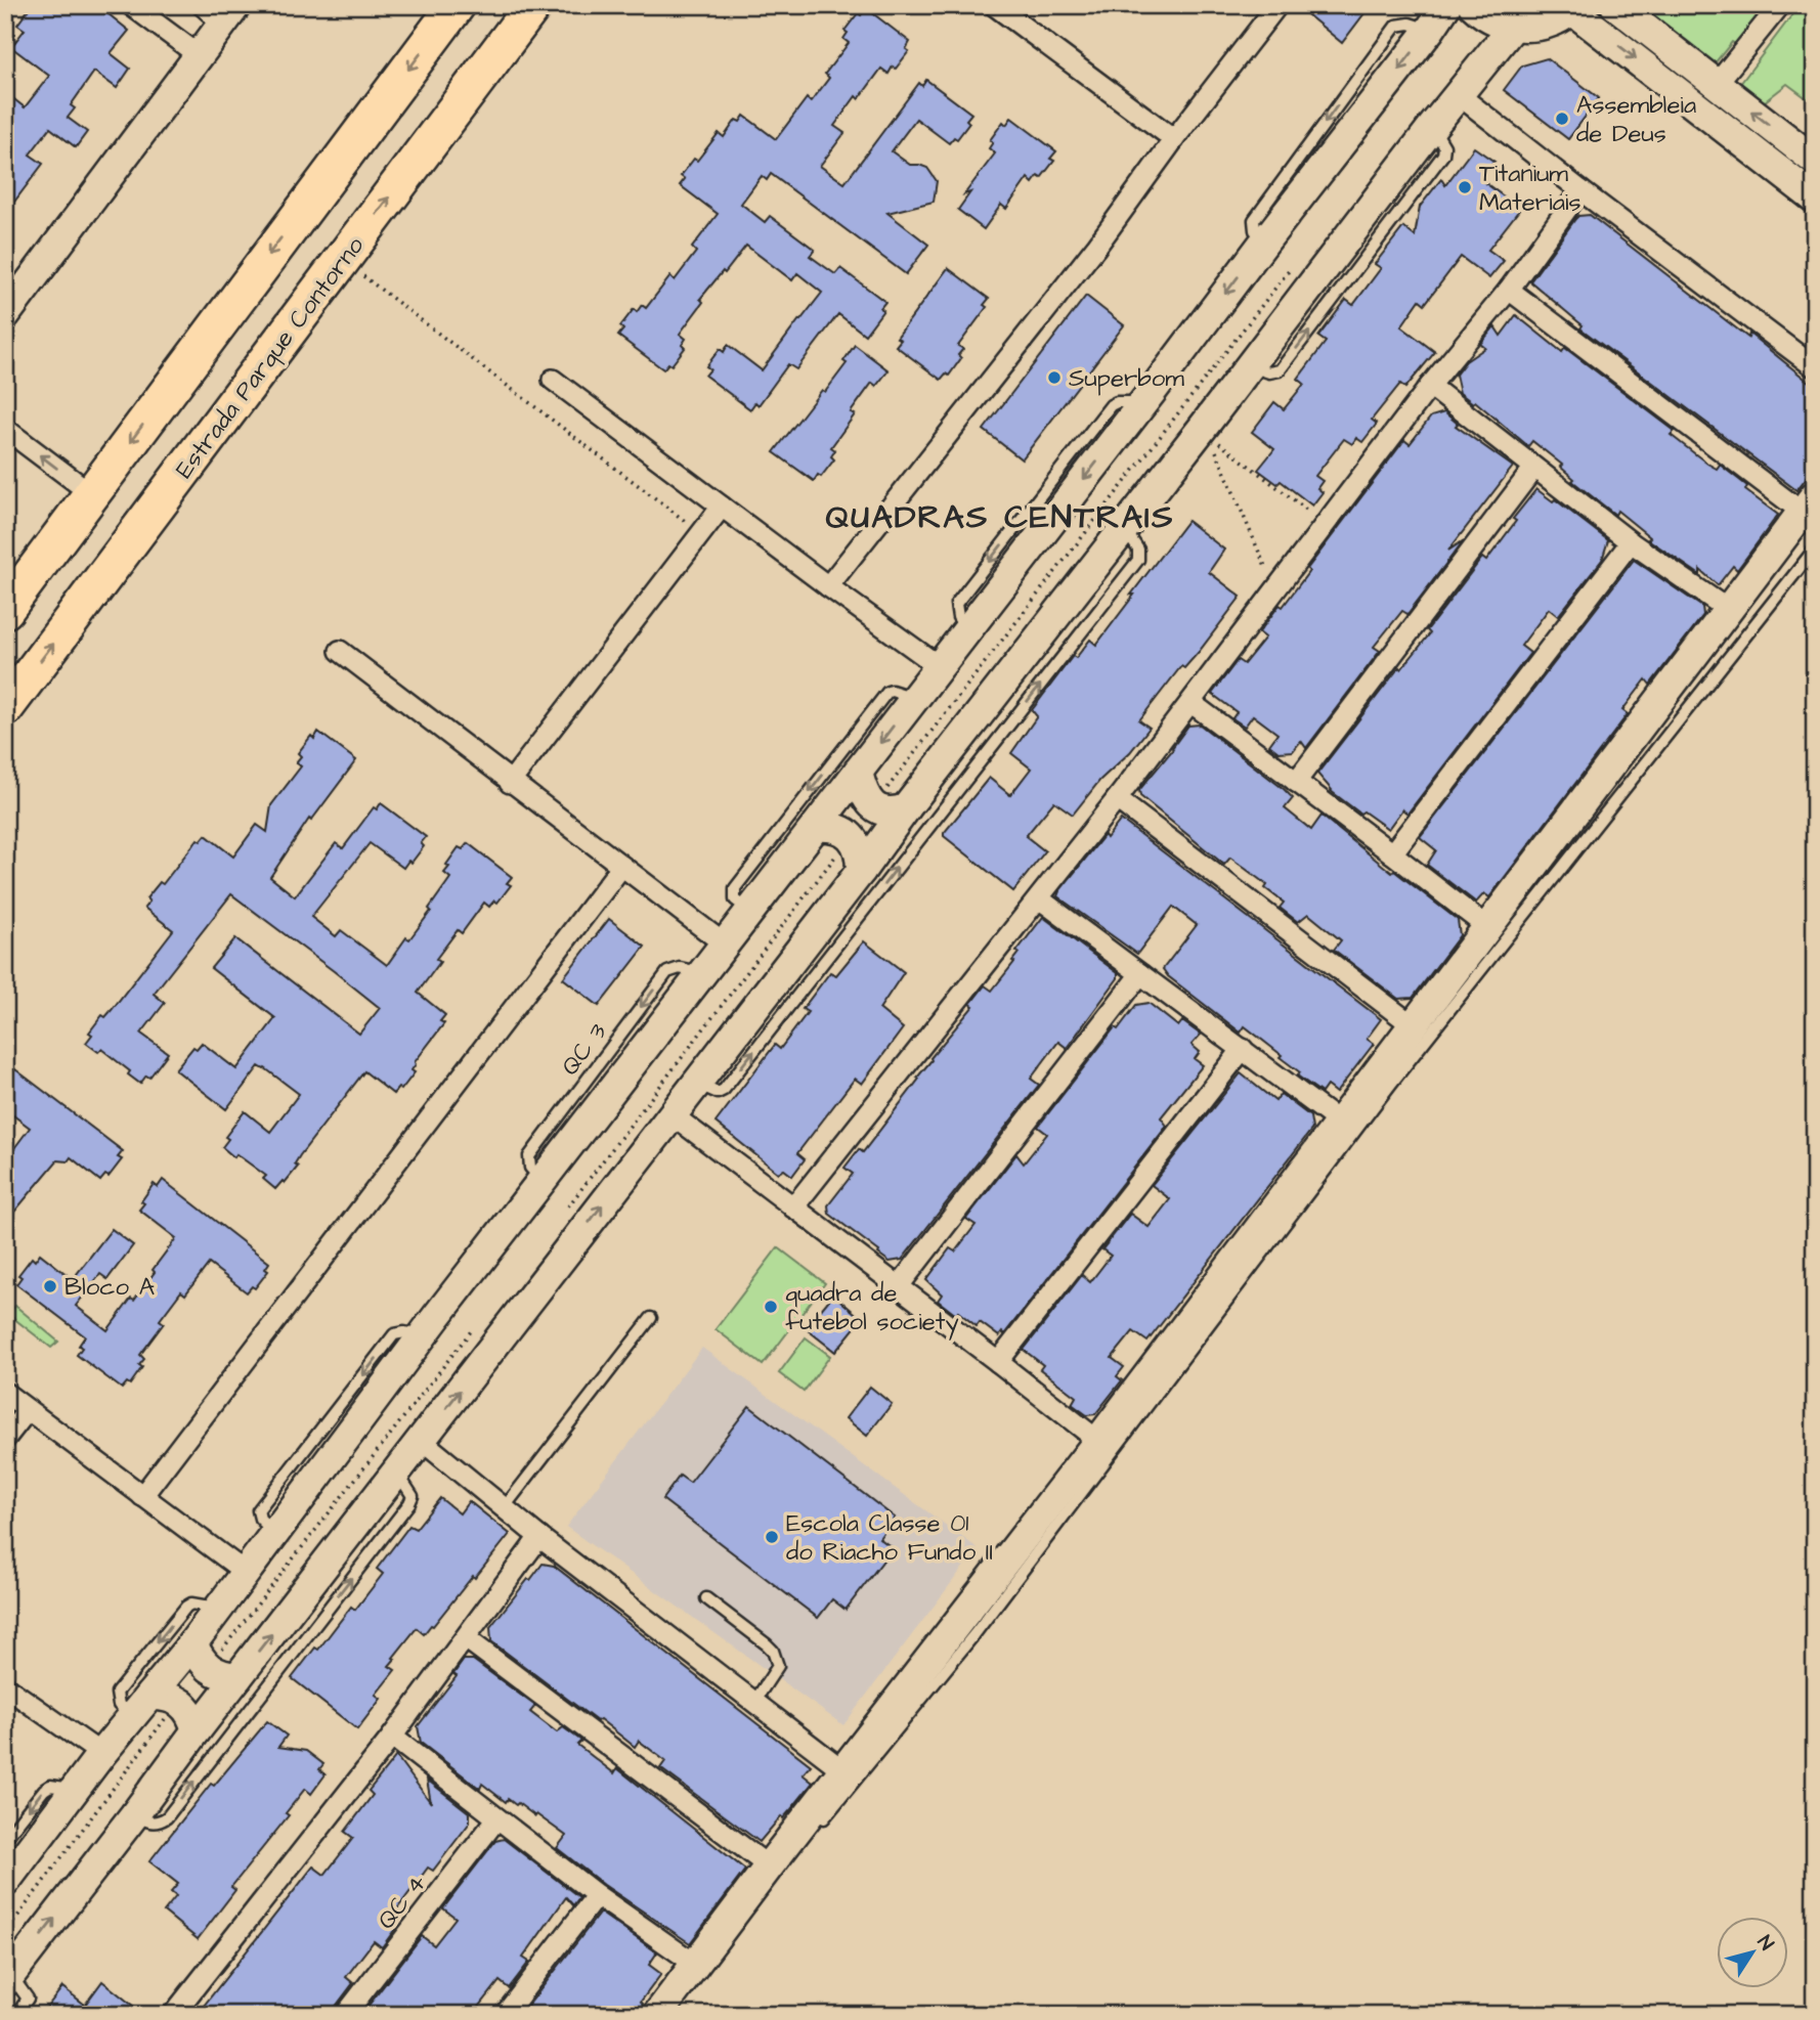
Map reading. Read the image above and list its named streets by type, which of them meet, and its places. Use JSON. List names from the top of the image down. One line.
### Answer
{"streets":{"highway":["Estrada Parque Contorno"],"street":["QC 4"]},"districts":["QUADRAS CENTRAIS"],"places":["Assembleia de Deus","Titanium Materiais","Superbom","Bloco A","quadra de futebol society","Escola Classe 01 do Riacho Fundo II"],"north":"top right"}
